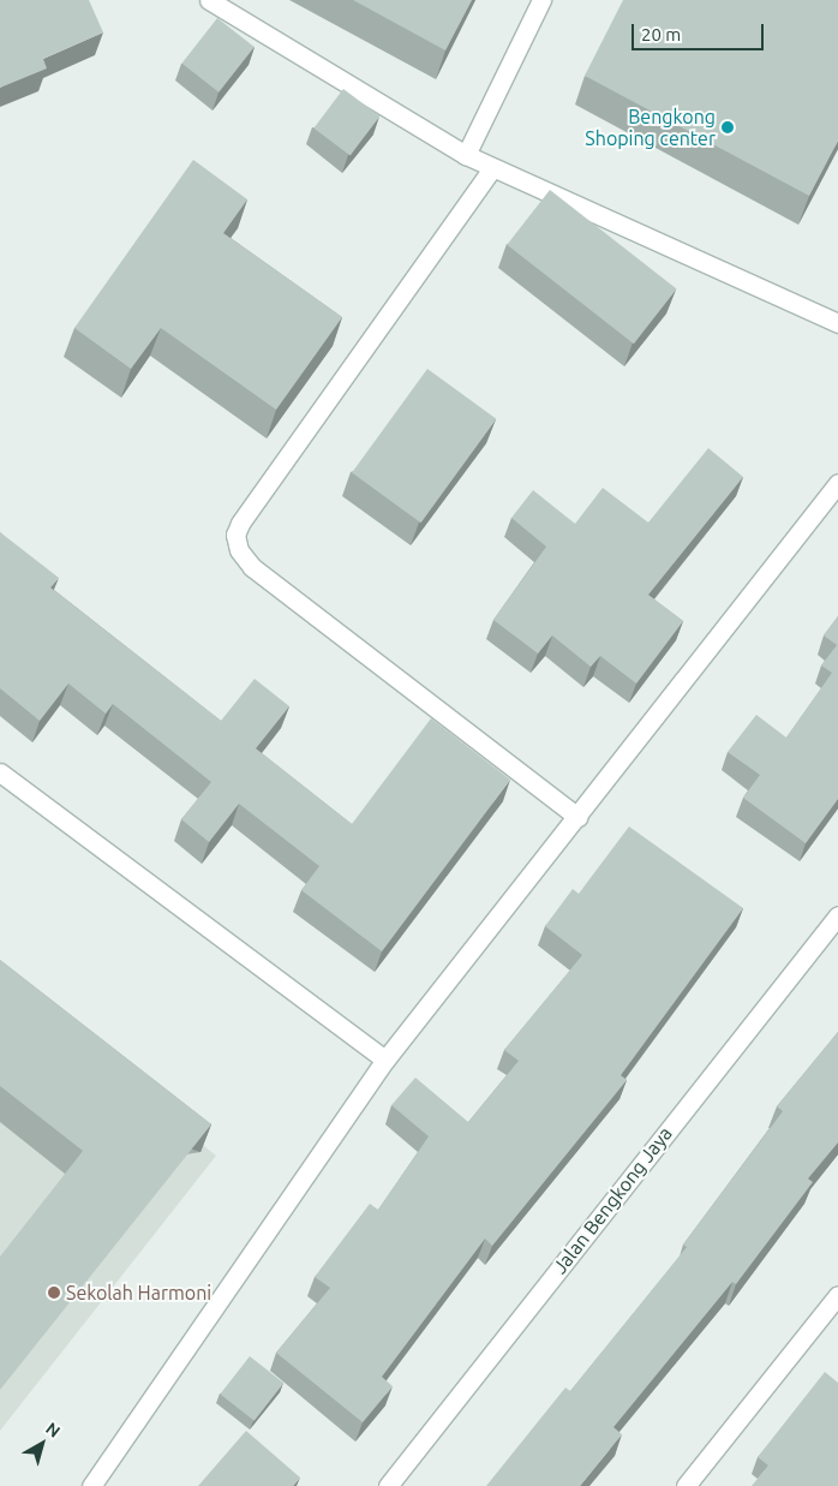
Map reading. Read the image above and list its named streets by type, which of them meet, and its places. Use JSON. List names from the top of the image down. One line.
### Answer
{"streets":{"street":["Jalan Bengkong Jaya"]},"places":["Bengkong Shoping center","Sekolah Harmoni"],"scale_bar":"20 m","north":"top right"}
